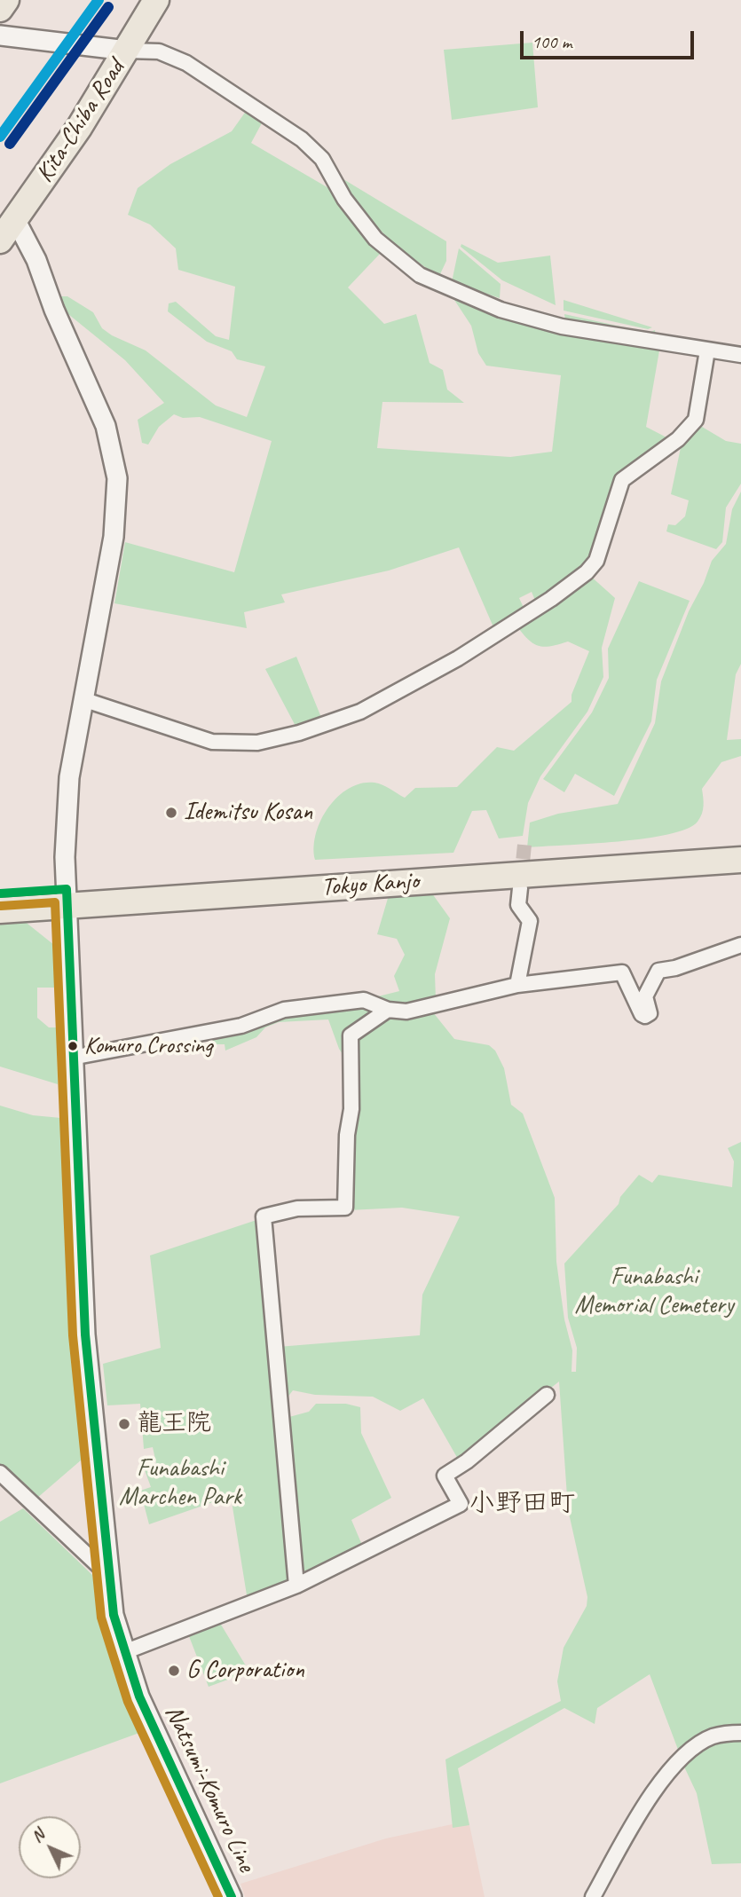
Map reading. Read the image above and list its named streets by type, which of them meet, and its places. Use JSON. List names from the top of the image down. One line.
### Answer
{"streets":{"highway":["Kita-Chiba Road","Tokyo Kanjo"],"main road":["Natsumi-Komuro Line"]},"crossings":[["Kita-Chiba Road","Natsumi-Komuro Line"],["Tokyo Kanjo","Natsumi-Komuro Line"]],"districts":["小野田町"],"parks":["Funabashi Memorial Cemetery","Funabashi Marchen Park"],"places":["Idemitsu Kosan","Komuro Crossing","龍王院","G Corporation"],"scale_bar":"100 m","north":"top left"}
